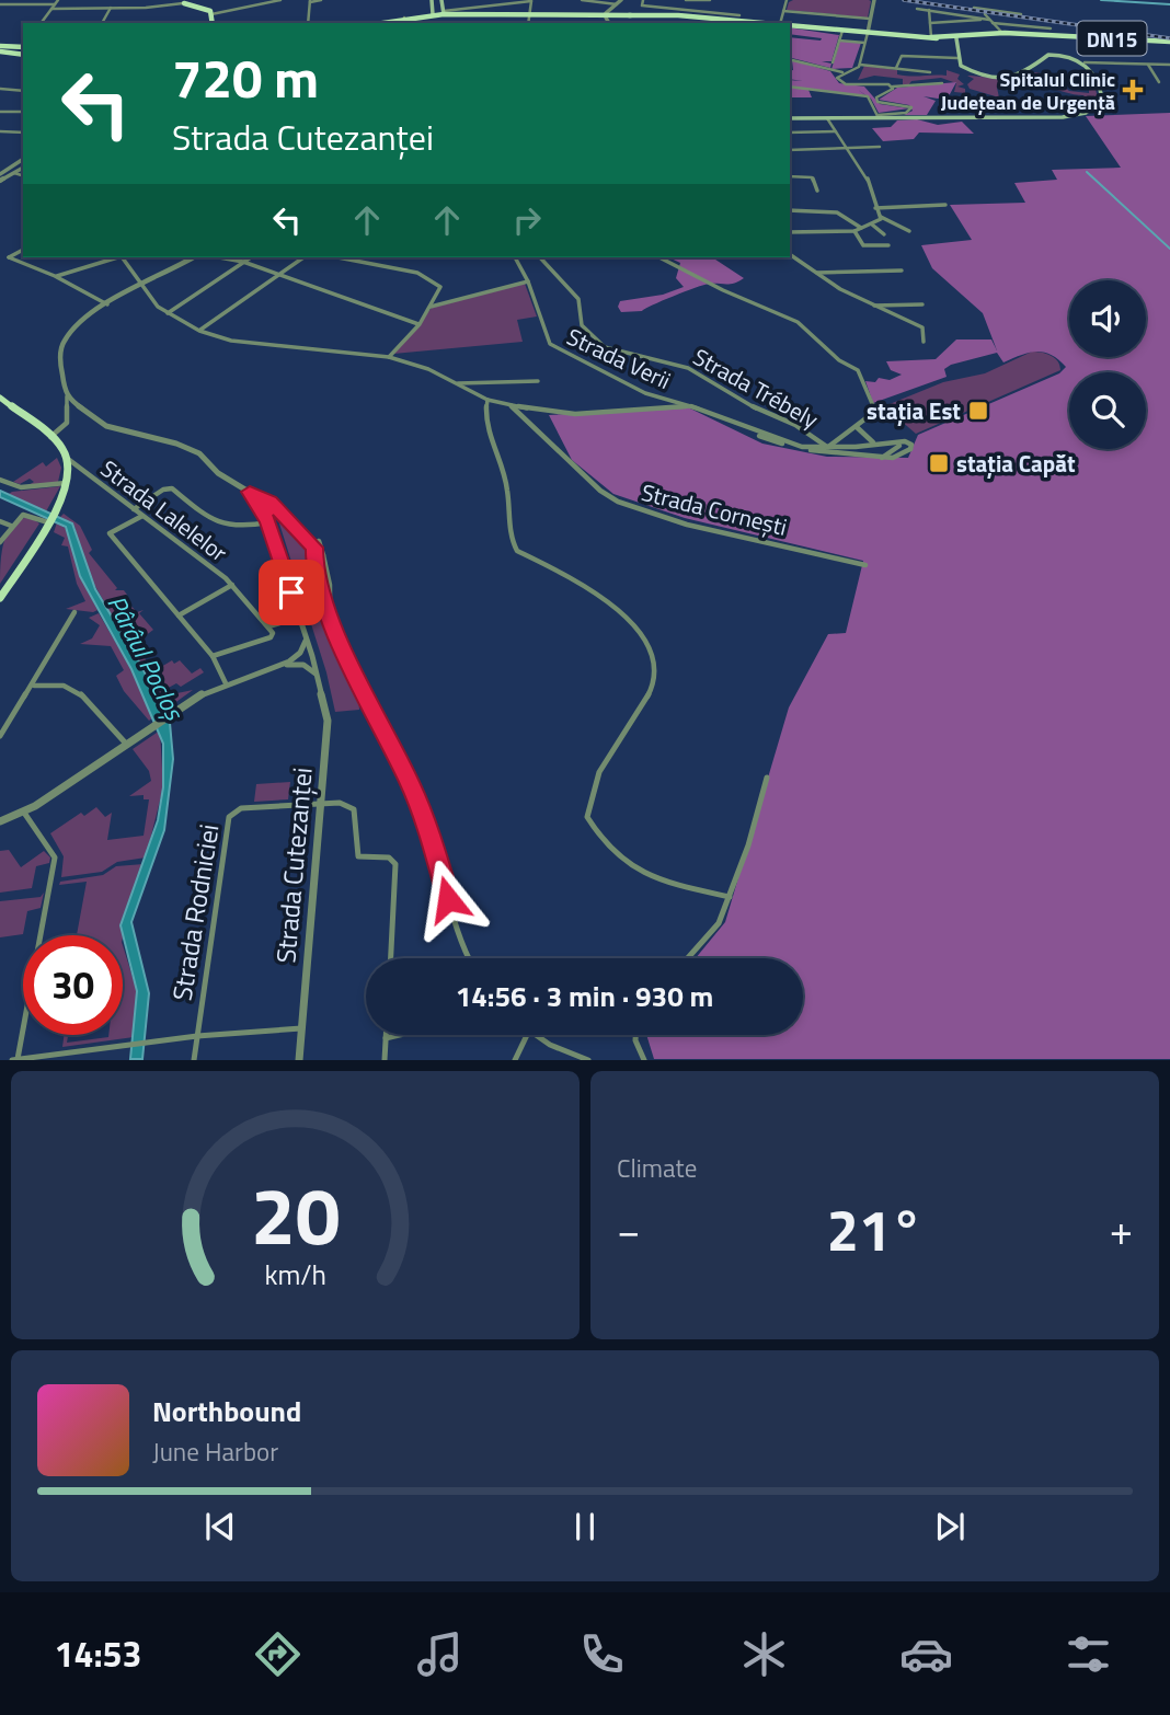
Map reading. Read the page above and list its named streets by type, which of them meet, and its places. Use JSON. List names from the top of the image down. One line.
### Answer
{"streets":{"main road":["DN15"],"street":["Strada Verii","Strada Trébely","Strada Cornești","Strada Lalelelor","Strada Cutezanței","Strada Rodniciei"]},"crossings":[["Strada Verii","Strada Trébely"],["Strada Cutezanței","Strada Rodniciei"]],"water":["Pârâul Pocloș"],"places":{"health":["Spitalul Clinic Județean de Urgență"],"transit":["stația Est","stația Capăt"]},"page":{"turn":["720 m","Strada Cutezanței"],"limit":"30","trip":"14:56 · 3 min · 930 m","tile":"Climate","heat":["−","21°","+"],"song":["Northbound","June Harbor"],"tabs":"14:53","gauge":["20","km/h"]}}
